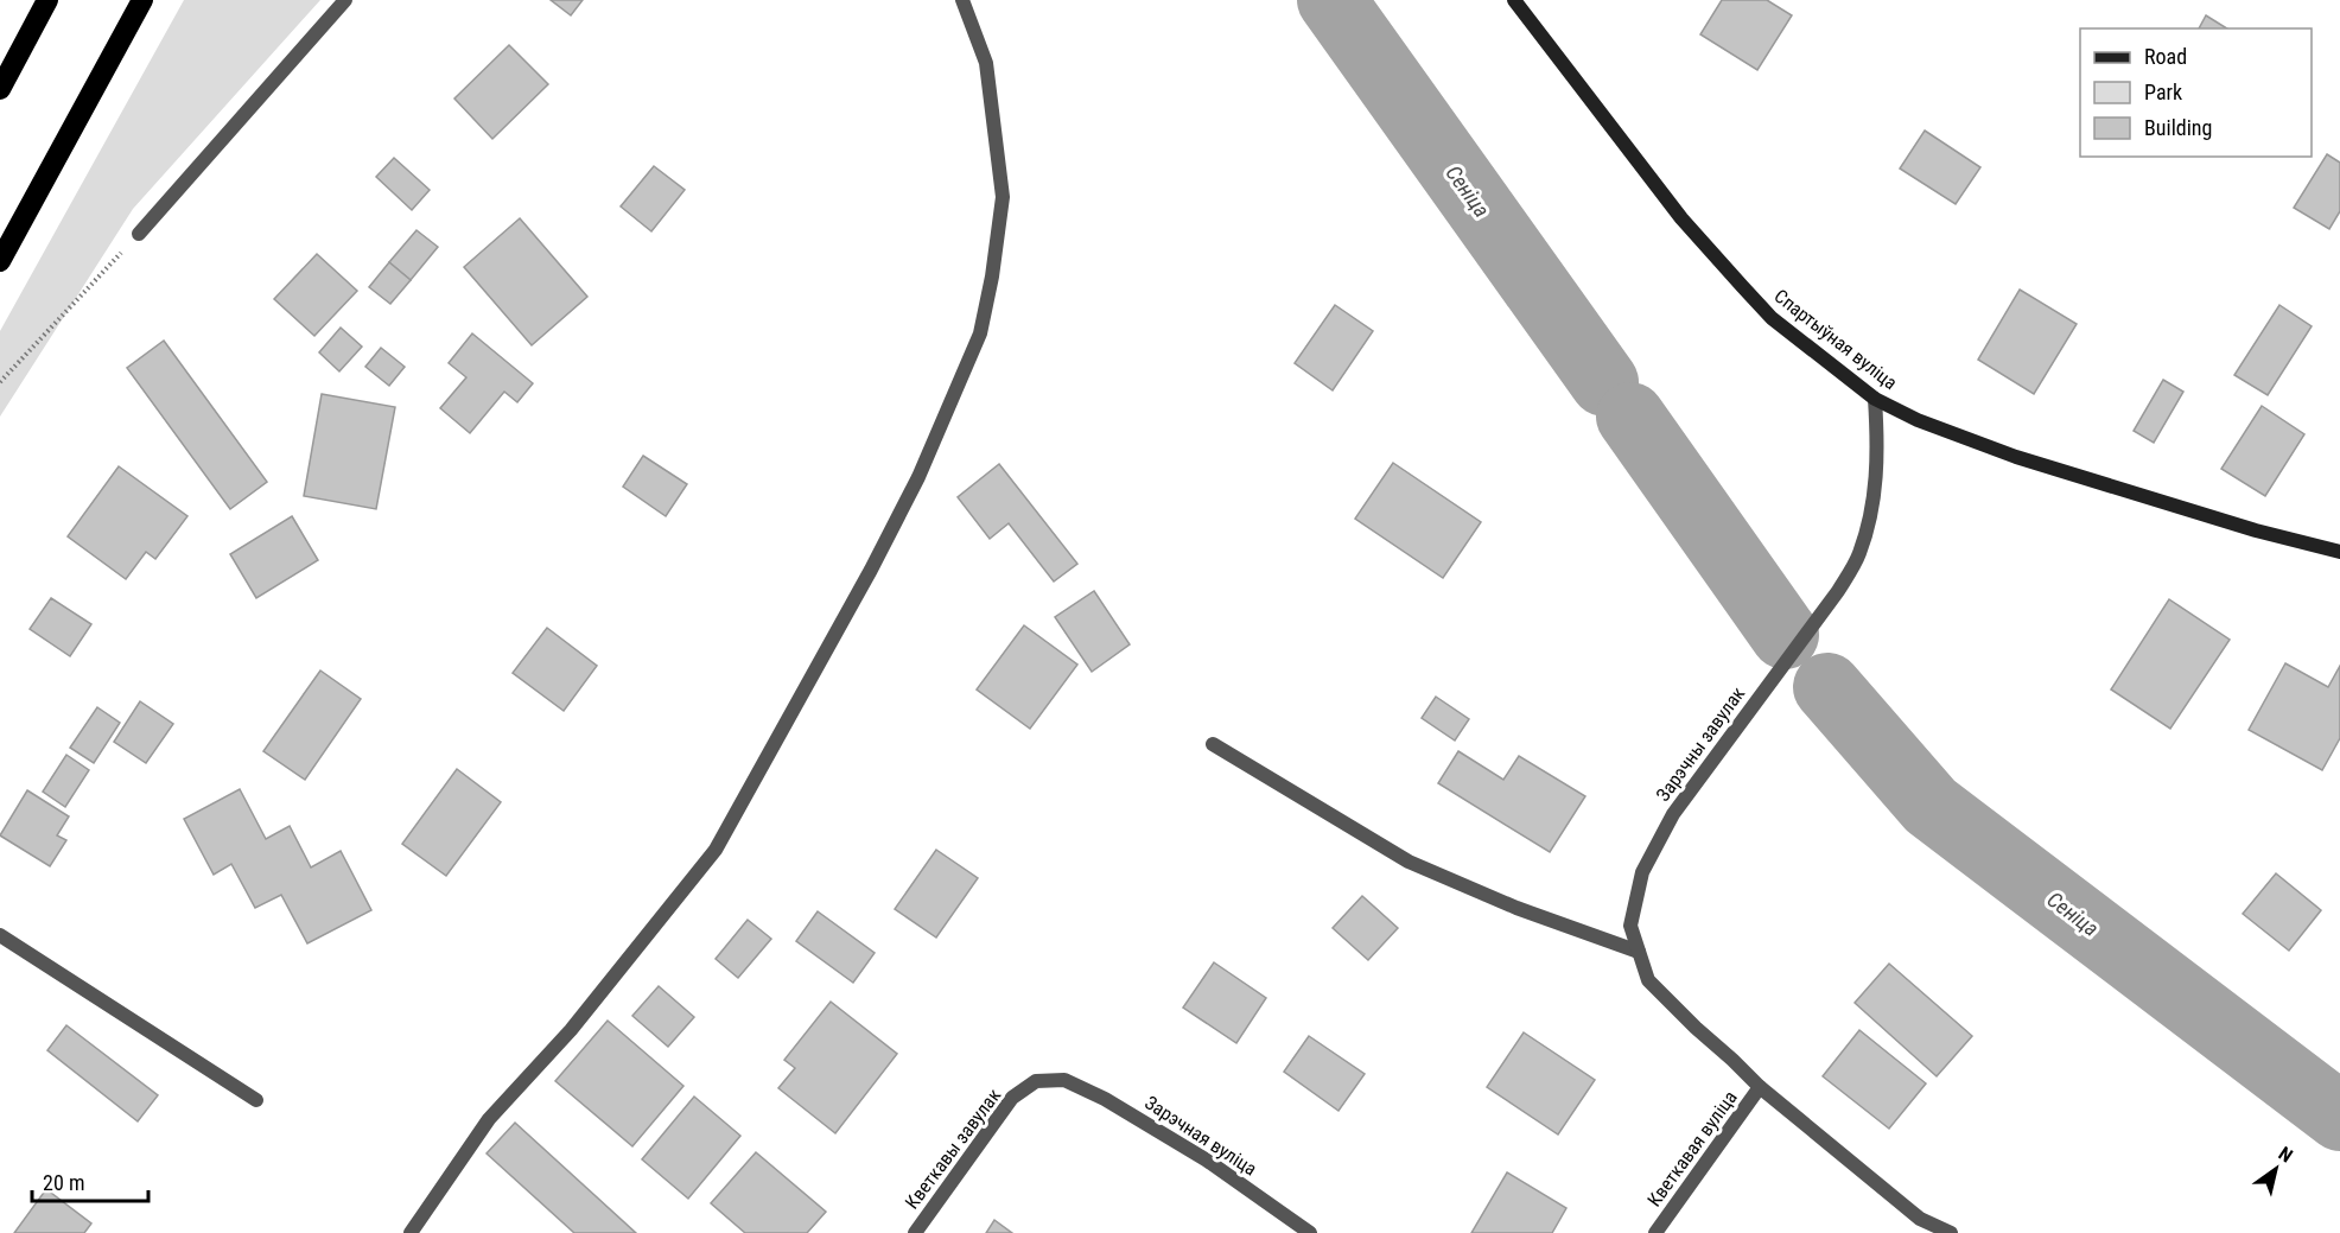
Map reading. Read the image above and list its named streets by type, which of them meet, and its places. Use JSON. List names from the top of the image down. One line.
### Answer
{"streets":{"street":["Спартыўная вуліца","Зарэчны завулак","Зарэчная вуліца","Кветкавы завулак","Кветкавая вуліца"]},"crossings":[["Спартыўная вуліца","Зарэчны завулак"],["Зарэчны завулак","Кветкавая вуліца"],["Зарэчная вуліца","Кветкавы завулак"]],"water":["Сеніца"],"legend":["Road","Park","Building"],"scale_bar":"20 m","north":"top right"}
